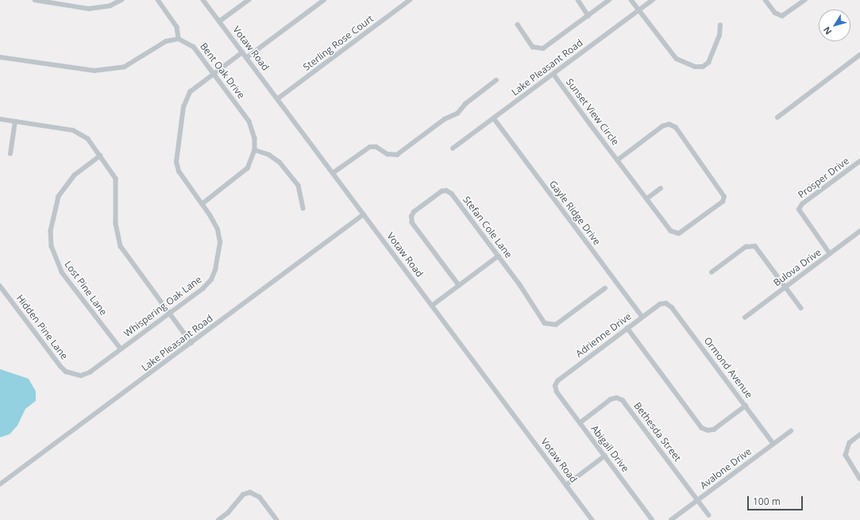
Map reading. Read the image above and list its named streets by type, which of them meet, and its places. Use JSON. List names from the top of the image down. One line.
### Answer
{"streets":{"street":["Sterling Rose Court","Votaw Road","Lake Pleasant Road","Bent Oak Drive","Sunset View Circle","Prosper Drive","Gayle Ridge Drive","Stefan Cole Lane","Bulova Drive","Lost Pine Lane","Whispering Oak Lane","Hidden Pine Lane","Adrienne Drive","Ormond Avenue","Bethesda Street","Abigail Drive","Avalone Drive"]},"crossings":[["Sterling Rose Court","Votaw Road"],["Votaw Road","Lake Pleasant Road"],["Votaw Road","Whispering Oak Lane"],["Lake Pleasant Road","Sunset View Circle"],["Lake Pleasant Road","Gayle Ridge Drive"],["Bent Oak Drive","Whispering Oak Lane"],["Prosper Drive","Bulova Drive"],["Gayle Ridge Drive","Adrienne Drive"],["Lost Pine Lane","Whispering Oak Lane"],["Whispering Oak Lane","Hidden Pine Lane"],["Adrienne Drive","Ormond Avenue"],["Adrienne Drive","Abigail Drive"],["Ormond Avenue","Avalone Drive"],["Bethesda Street","Abigail Drive"],["Bethesda Street","Avalone Drive"]],"scale_bar":"100 m","north":"bottom left"}
